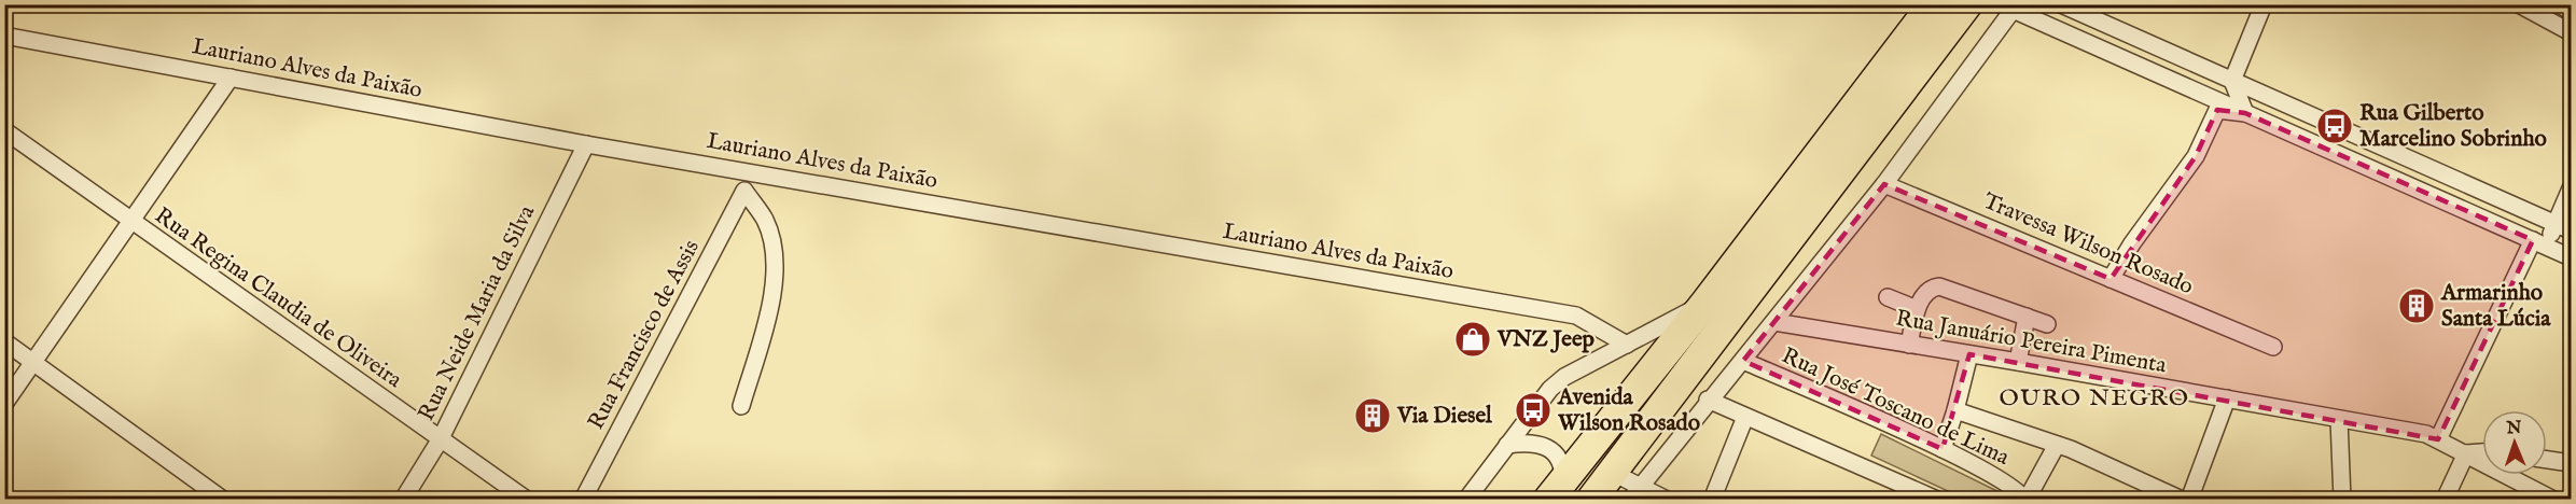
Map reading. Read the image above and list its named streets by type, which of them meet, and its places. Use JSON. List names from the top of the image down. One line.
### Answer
{"streets":{"street":["Lauriano Alves da Paixão","Travessa Wilson Rosado","Rua Regina Claudia de Oliveira","Rua Neide Maria da Silva","Rua Francisco de Assis","Rua Januário Pereira Pimenta","Rua José Toscano de Lima"]},"crossings":[["Lauriano Alves da Paixão","Rua Neide Maria da Silva"],["Rua Regina Claudia de Oliveira","Rua Neide Maria da Silva"]],"districts":["OURO NEGRO"],"places":{"bus stop":["Rua Gilberto Marcelino Sobrinho","Avenida Wilson Rosado"],"building":["Armarinho Santa Lúcia","Via Diesel"],"shop":["VNZ Jeep"]},"north":"top"}
